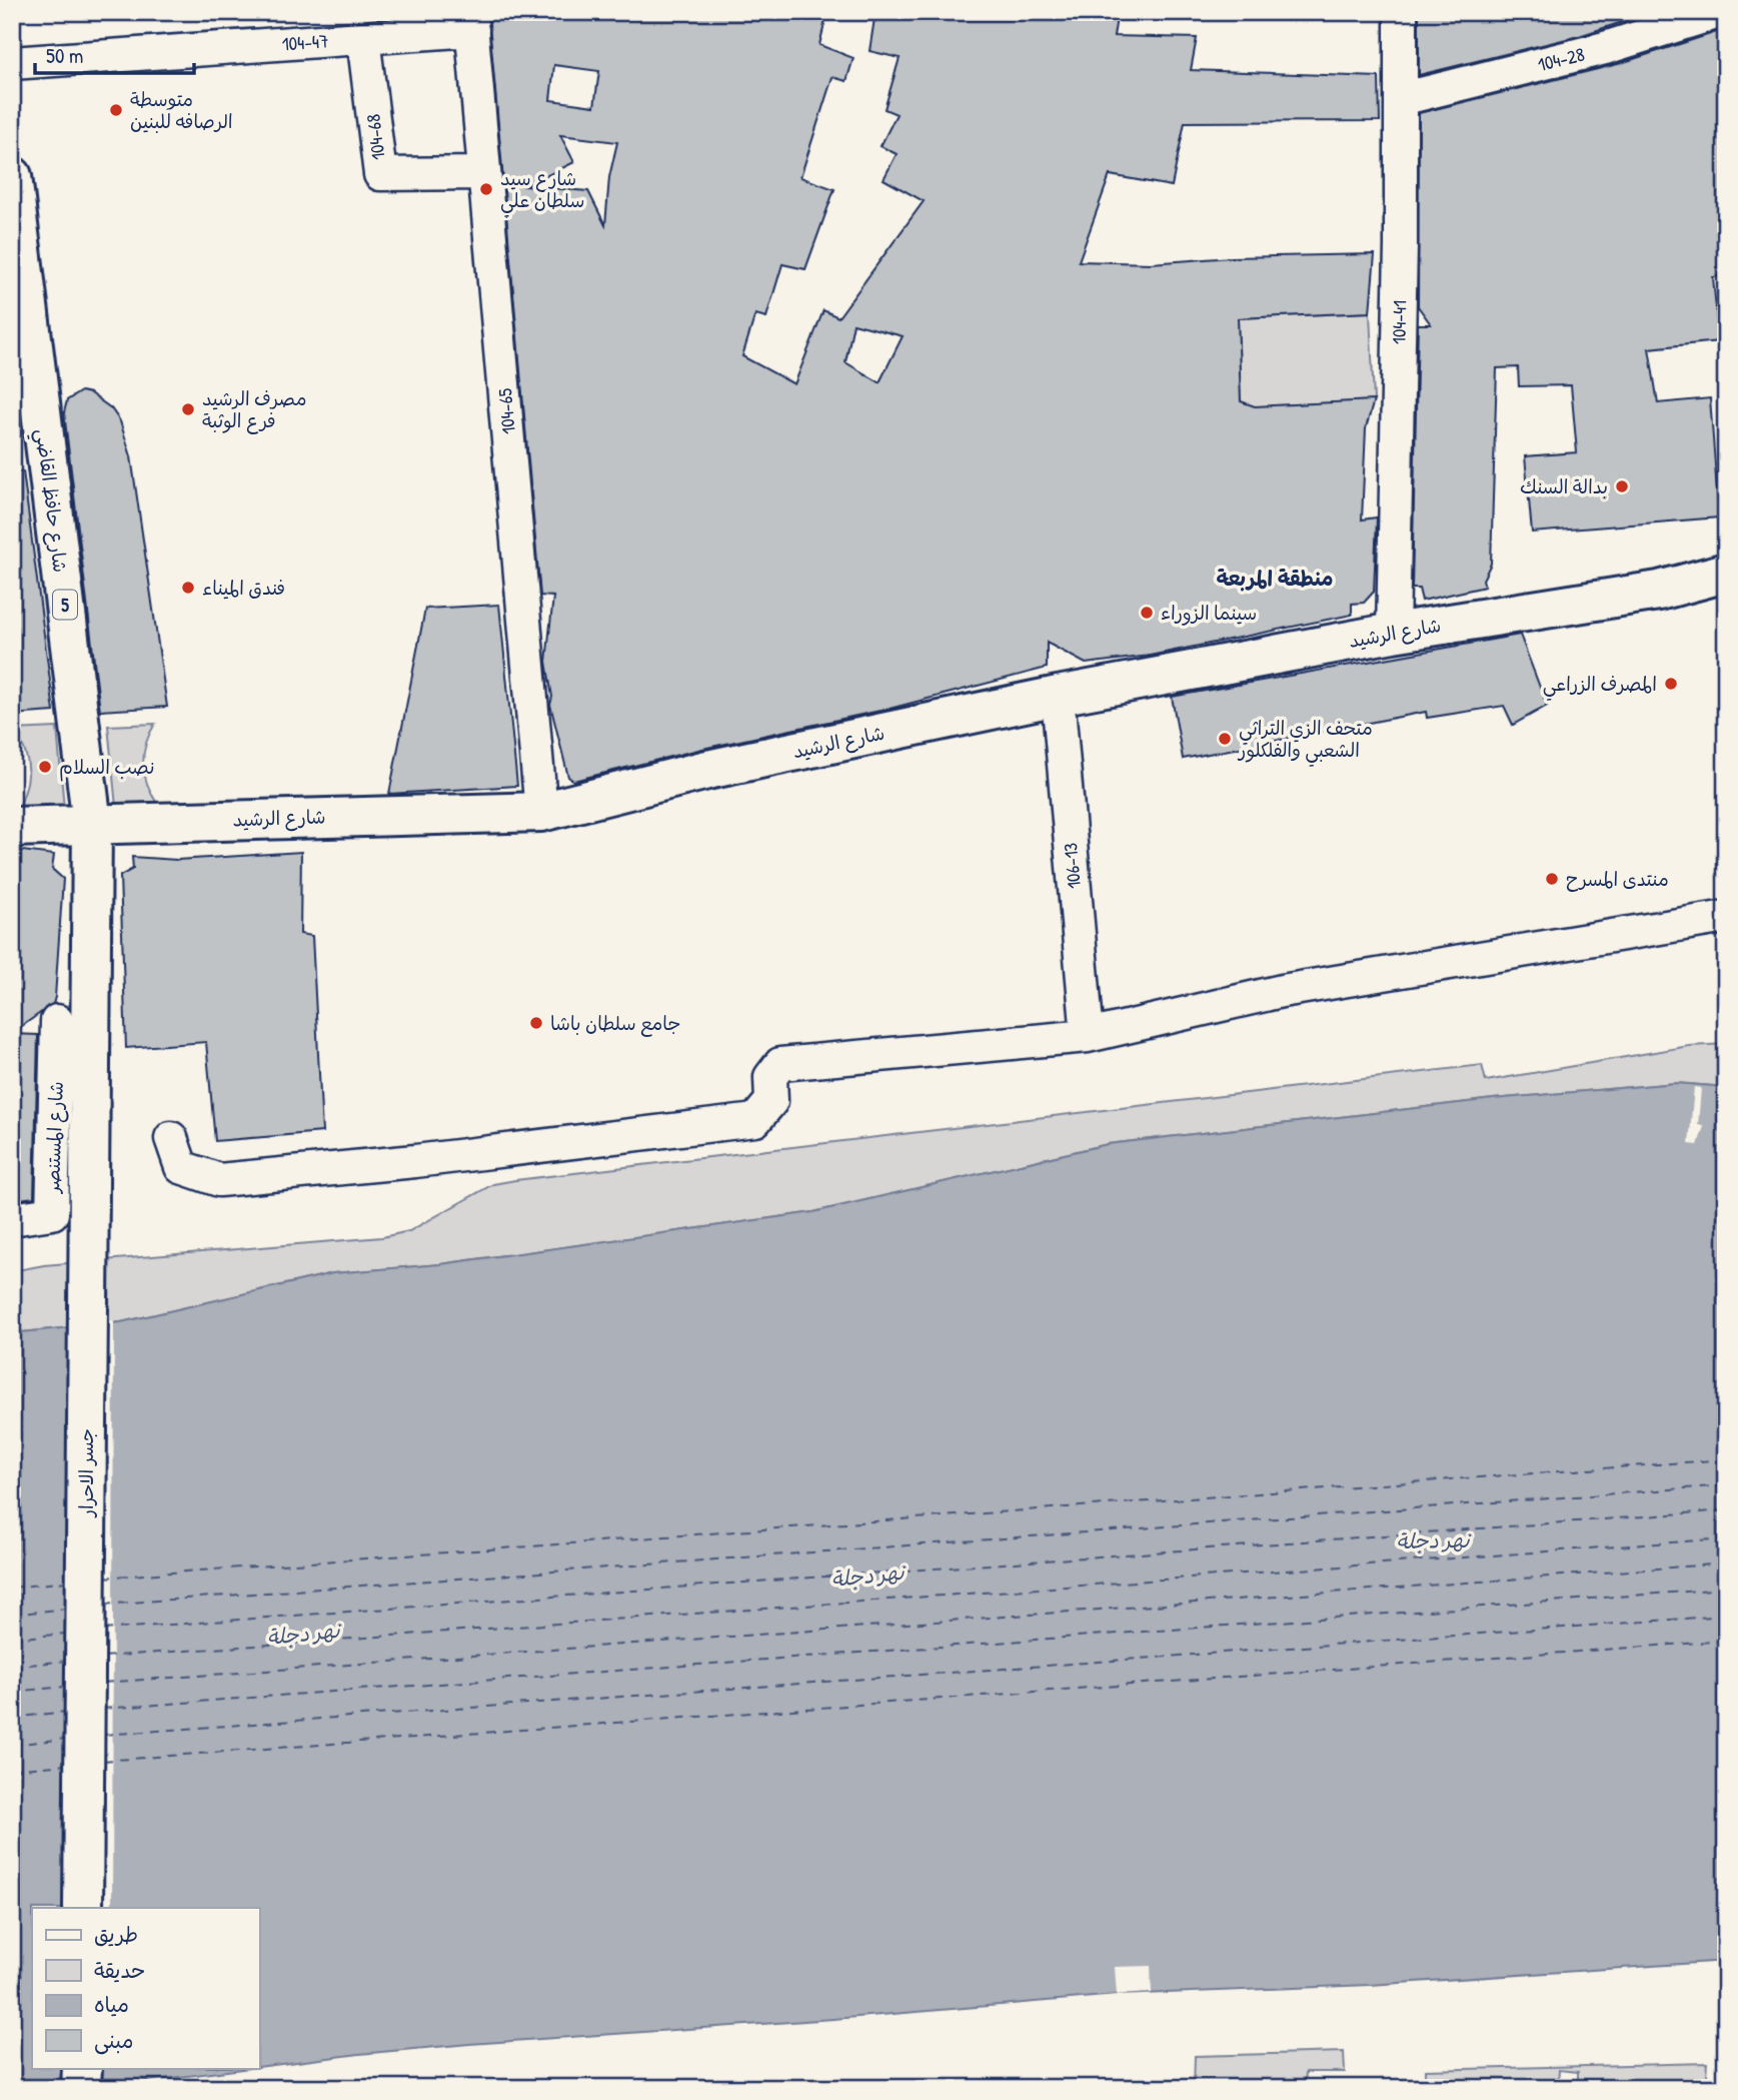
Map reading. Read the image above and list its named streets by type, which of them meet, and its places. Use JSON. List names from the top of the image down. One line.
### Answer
{"streets":{"main road":["شارع حافظ القاضي","5","شارع الرشيد","جسر الاحرار"],"street":["104-47","104-28","104-68","104-41","104-65","106-13","شارع المستنصر"]},"crossings":[["104-47","104-68"],["104-47","104-65"],["104-28","104-41"],["104-68","104-65"],["104-41","شارع الرشيد"],["104-65","شارع الرشيد"],["شارع حافظ القاضي","شارع الرشيد"],["شارع حافظ القاضي","جسر الاحرار"],["شارع الرشيد","106-13"]],"districts":["منطقة المربعة"],"water":["نهر دجلة"],"places":["متوسطة الرصافه للبنين","شارع سيد سلطان علي","مصرف الرشيد فرع الوثبة","بدالة السنك","فندق الميناء","سينما الزوراء","المصرف الزراعي","متحف الزي التراثي الشعبي والفلكلور","نصب السلام","منتدى المسرح","جامع سلطان باشا"],"legend":["طريق","حديقة","مياه","مبنى"],"scale_bar":"50 m"}
